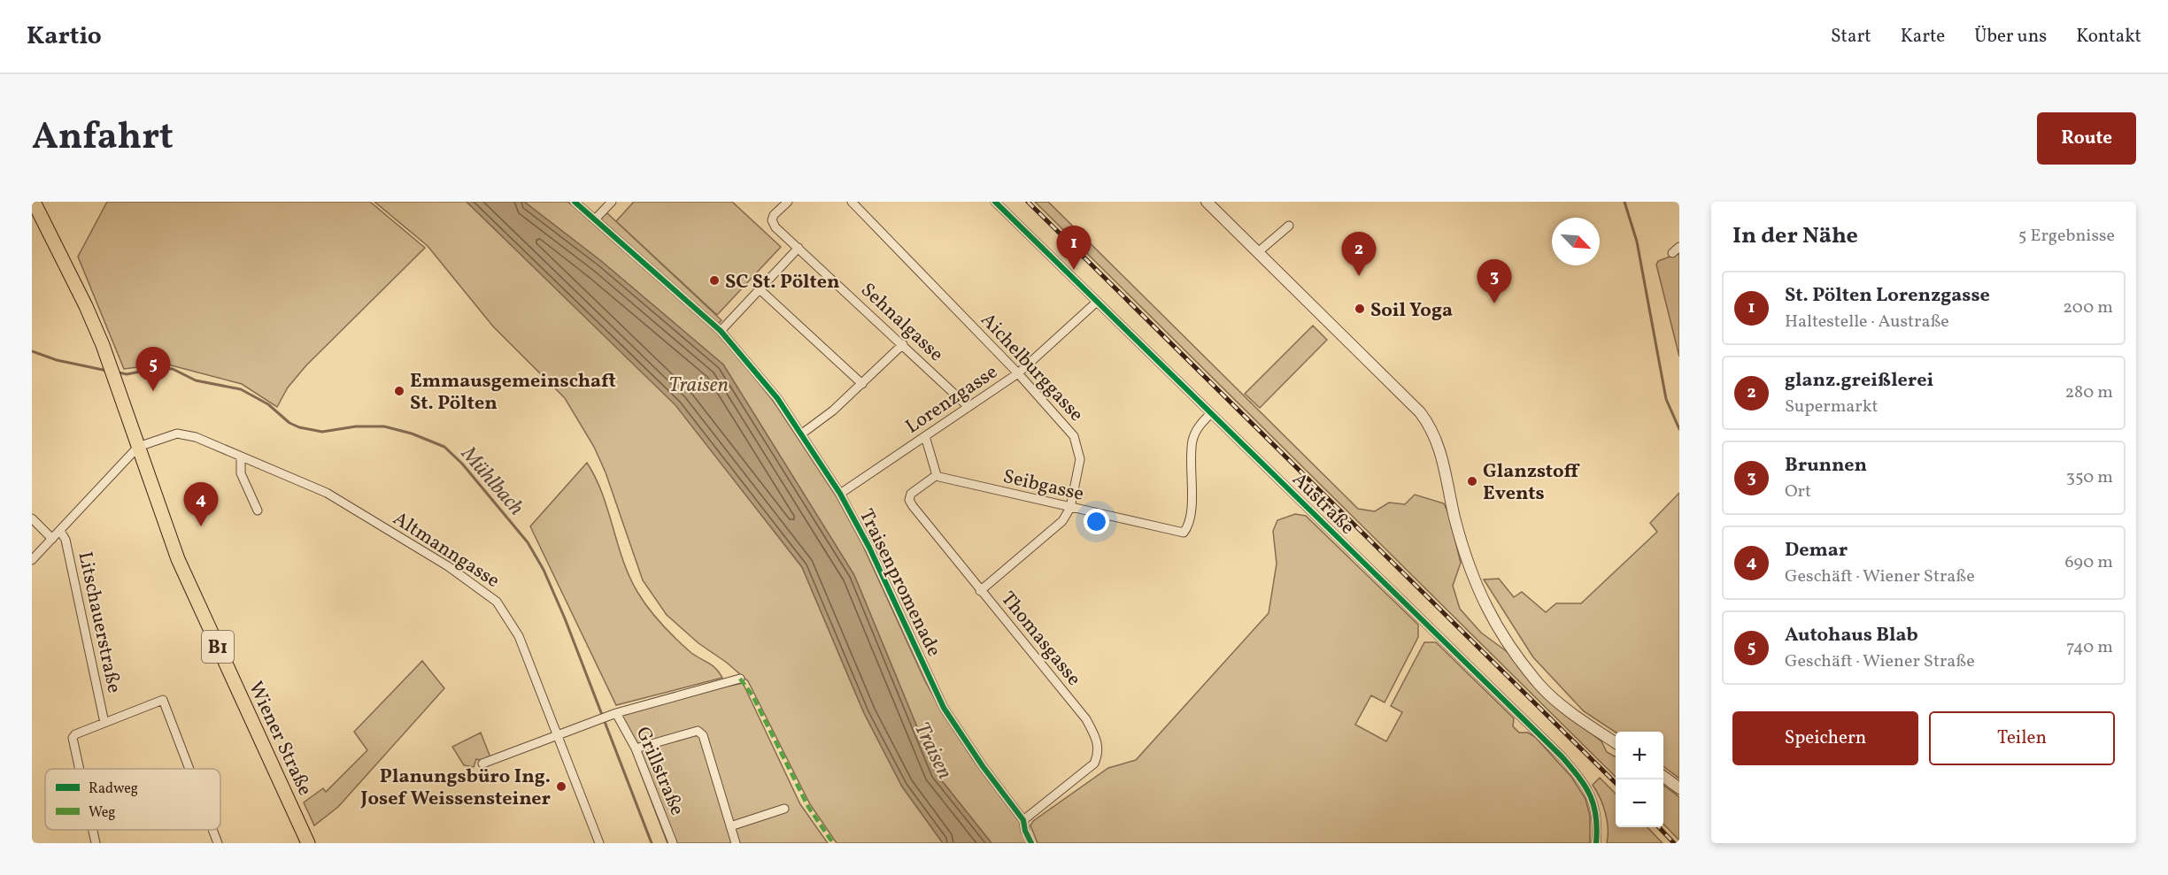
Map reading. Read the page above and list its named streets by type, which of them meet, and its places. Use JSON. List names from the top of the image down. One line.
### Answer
{"streets":{"main road":["B1","Wiener Straße"],"street":["Sehnalgasse","Aichelburggasse","Lorenzgasse","Seibgasse","Austraße","Altmanngasse","Traisenpromenade","Litschauerstraße","Thomasgasse","Grillstraße"]},"crossings":[["Sehnalgasse","Lorenzgasse"],["Aichelburggasse","Lorenzgasse"],["Aichelburggasse","Seibgasse"],["Aichelburggasse","Thomasgasse"],["Lorenzgasse","Austraße"],["Lorenzgasse","Traisenpromenade"],["Seibgasse","Austraße"],["Seibgasse","Thomasgasse"],["Altmanngasse","Wiener Straße"],["Traisenpromenade","Thomasgasse"]],"water":["Traisen","Mühlbach"],"places":["SC St. Pölten","Soil Yoga","Emmausgemeinschaft St. Pölten","Glanzstoff Events","Planungsbüro Ing. Josef Weissensteiner"],"legend":["Radweg","Weg"],"north":"bottom right","page":{"header":"Kartio","nav":["Start","Karte","Über uns","Kontakt"],"title":"Anfahrt","buttons":["Route",["Speichern","Teilen"]],"heading":["In der Nähe","5 Ergebnisse"],"pins":["1","2","3","5","4"],"list":[{"mark":"1","name":"St. Pölten Lorenzgasse","note":"Haltestelle · Austraße","value":"200 m"},{"mark":"2","name":"glanz.greißlerei","note":"Supermarkt","value":"280 m"},{"mark":"3","name":"Brunnen","note":"Ort","value":"350 m"},{"mark":"4","name":"Demar","note":"Geschäft · Wiener Straße","value":"690 m"},{"mark":"5","name":"Autohaus Blab","note":"Geschäft · Wiener Straße","value":"740 m"}],"map_buttons":["+","−"]}}
